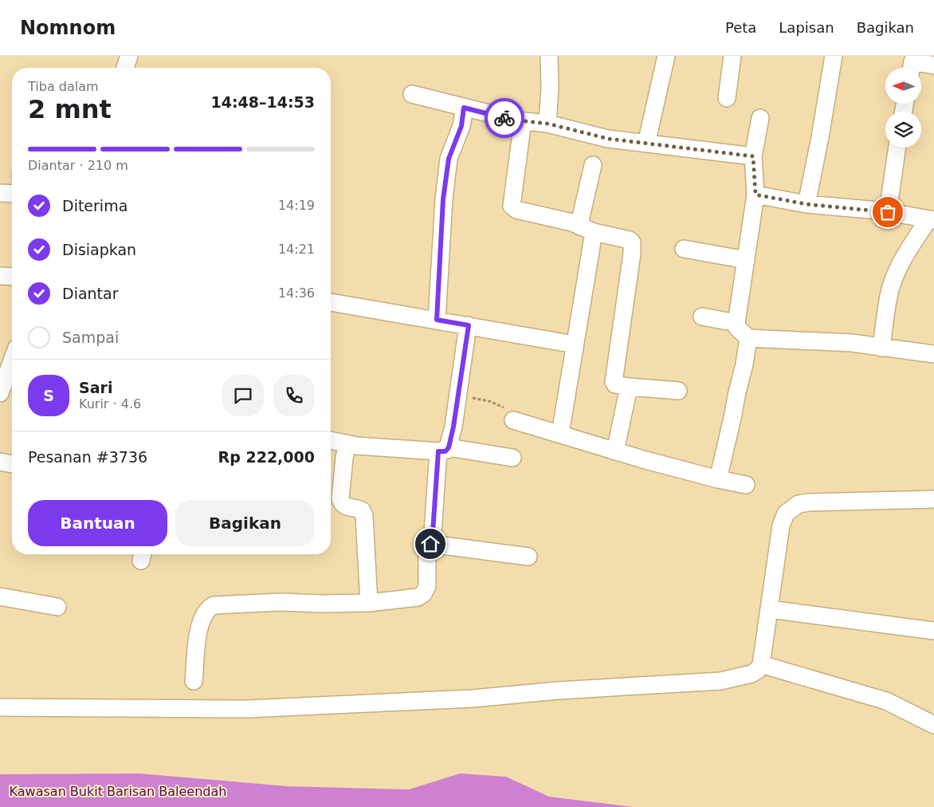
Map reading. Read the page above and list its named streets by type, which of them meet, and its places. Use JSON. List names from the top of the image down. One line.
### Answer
{"parks":["Kawasan Bukit Barisan Baleendah"],"north":"left","page":{"header":"Nomnom","nav":["Peta","Lapisan","Bagikan"],"heading":["2 mnt","Tiba dalam","14:48–14:53"],"panel":["Sari","Kurir · 4.6","Pesanan #3736","Rp 222,000"],"bar":"Diantar · 210 m","list":[["Diterima","14:19"],["Disiapkan","14:21"],["Diantar","14:36"],"Sampai"],"round":"S","buttons":["Bantuan","Bagikan"]}}
